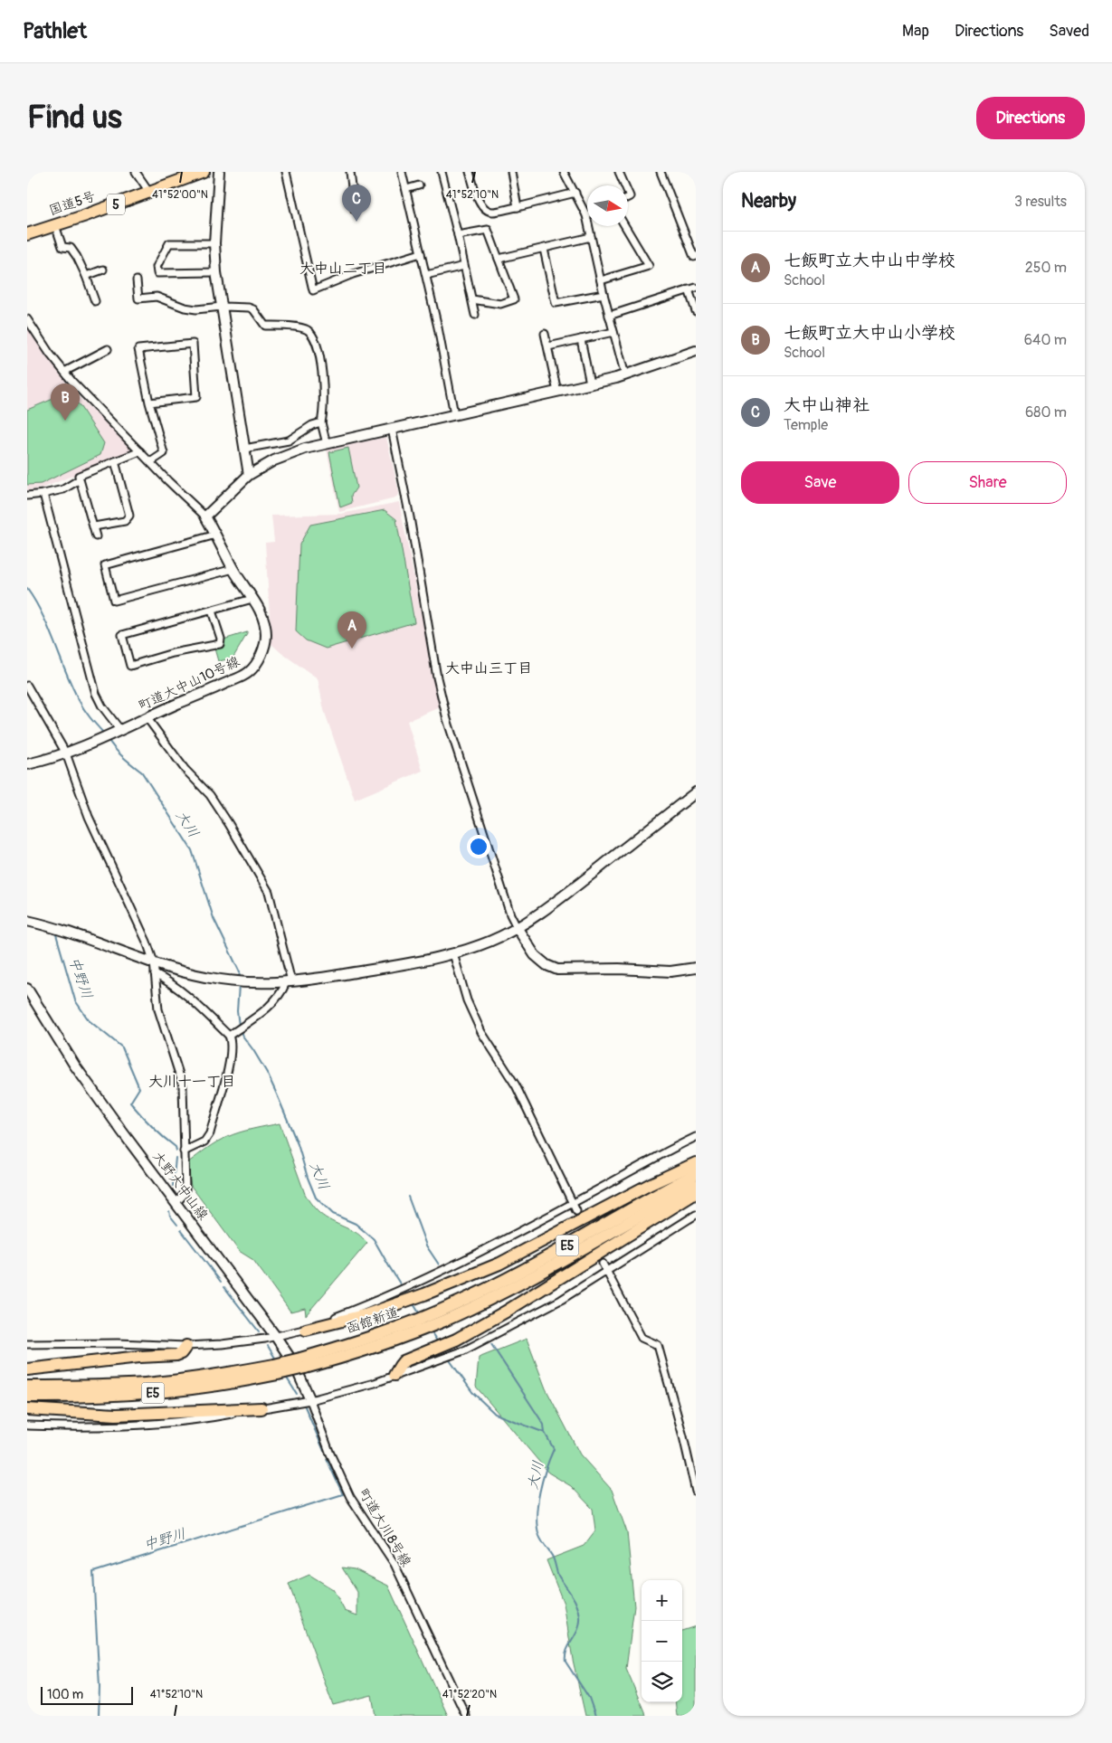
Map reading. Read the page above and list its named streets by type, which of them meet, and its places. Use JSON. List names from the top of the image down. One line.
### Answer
{"streets":{"highway":["国道5号","5","E5","函館新道"],"street":["町道大中山10号線","大野大中山線","町道大川8号線"]},"crossings":[["大野大中山線","町道大川8号線"]],"districts":["大中山二丁目","大中山三丁目","大川十一丁目"],"water":["大川","中野川"],"scale_bar":"100 m","north":"right","page":{"header":"Pathlet","nav":["Map","Directions","Saved"],"buttons":["Directions",["Save","Share"]],"title":"Find us","heading":["Nearby","3 results"],"pins":["C","B","A"],"list":[{"mark":"A","name":"七飯町立大中山中学校","note":"School","value":"250 m"},{"mark":"B","name":"七飯町立大中山小学校","note":"School","value":"640 m"},{"mark":"C","name":"大中山神社","note":"Temple","value":"680 m"}],"map_buttons":["+","−"],"scale":"100 m"},"coordinates":["41°52'00\"N","41°52'10\"N","41°52'20\"N"]}
